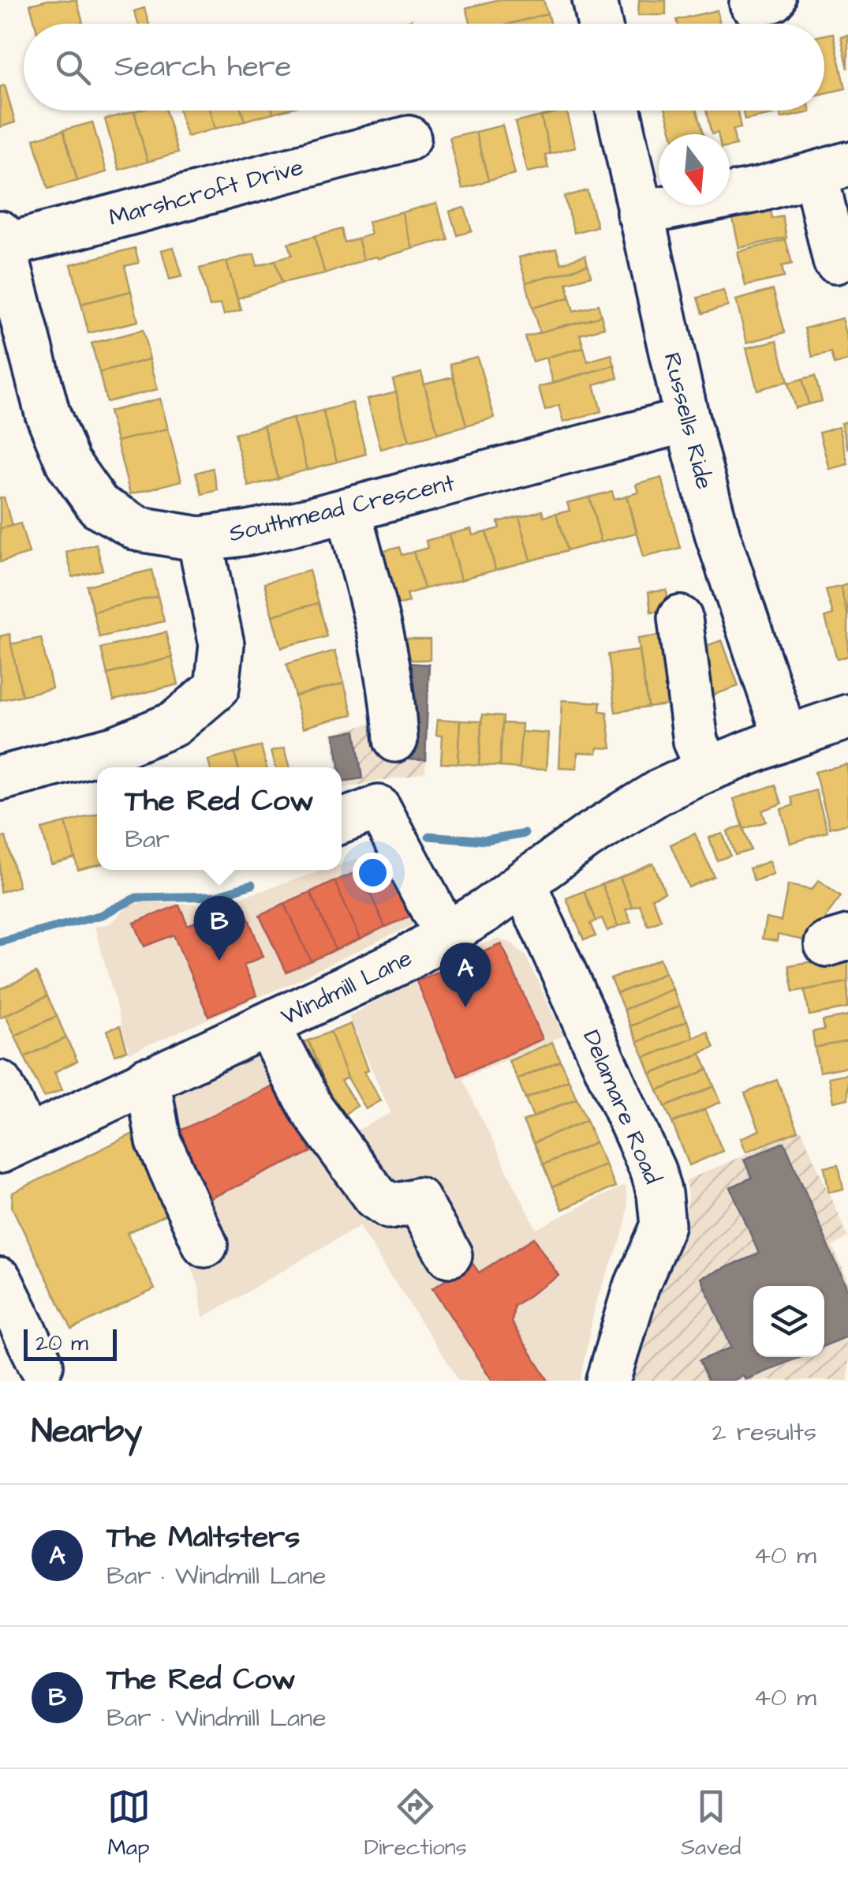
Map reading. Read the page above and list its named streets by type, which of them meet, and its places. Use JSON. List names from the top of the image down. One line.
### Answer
{"streets":{"street":["Marshcroft Drive","Russells Ride","Southmead Crescent","Windmill Lane","Delamare Road"]},"crossings":[["Marshcroft Drive","Southmead Crescent"],["Russells Ride","Southmead Crescent"],["Russells Ride","Windmill Lane"],["Windmill Lane","Delamare Road"]],"scale_bar":"20 m","north":"bottom","page":{"search":"Search here","popup":["The Red Cow","Bar"],"pins":["B","A"],"scale":"20 m","heading":["Nearby","2 results"],"list":[{"mark":"A","name":"The Maltsters","note":"Bar · Windmill Lane","value":"40 m"},{"mark":"B","name":"The Red Cow","note":"Bar · Windmill Lane","value":"40 m"}],"nav":["Map","Directions","Saved"]}}
